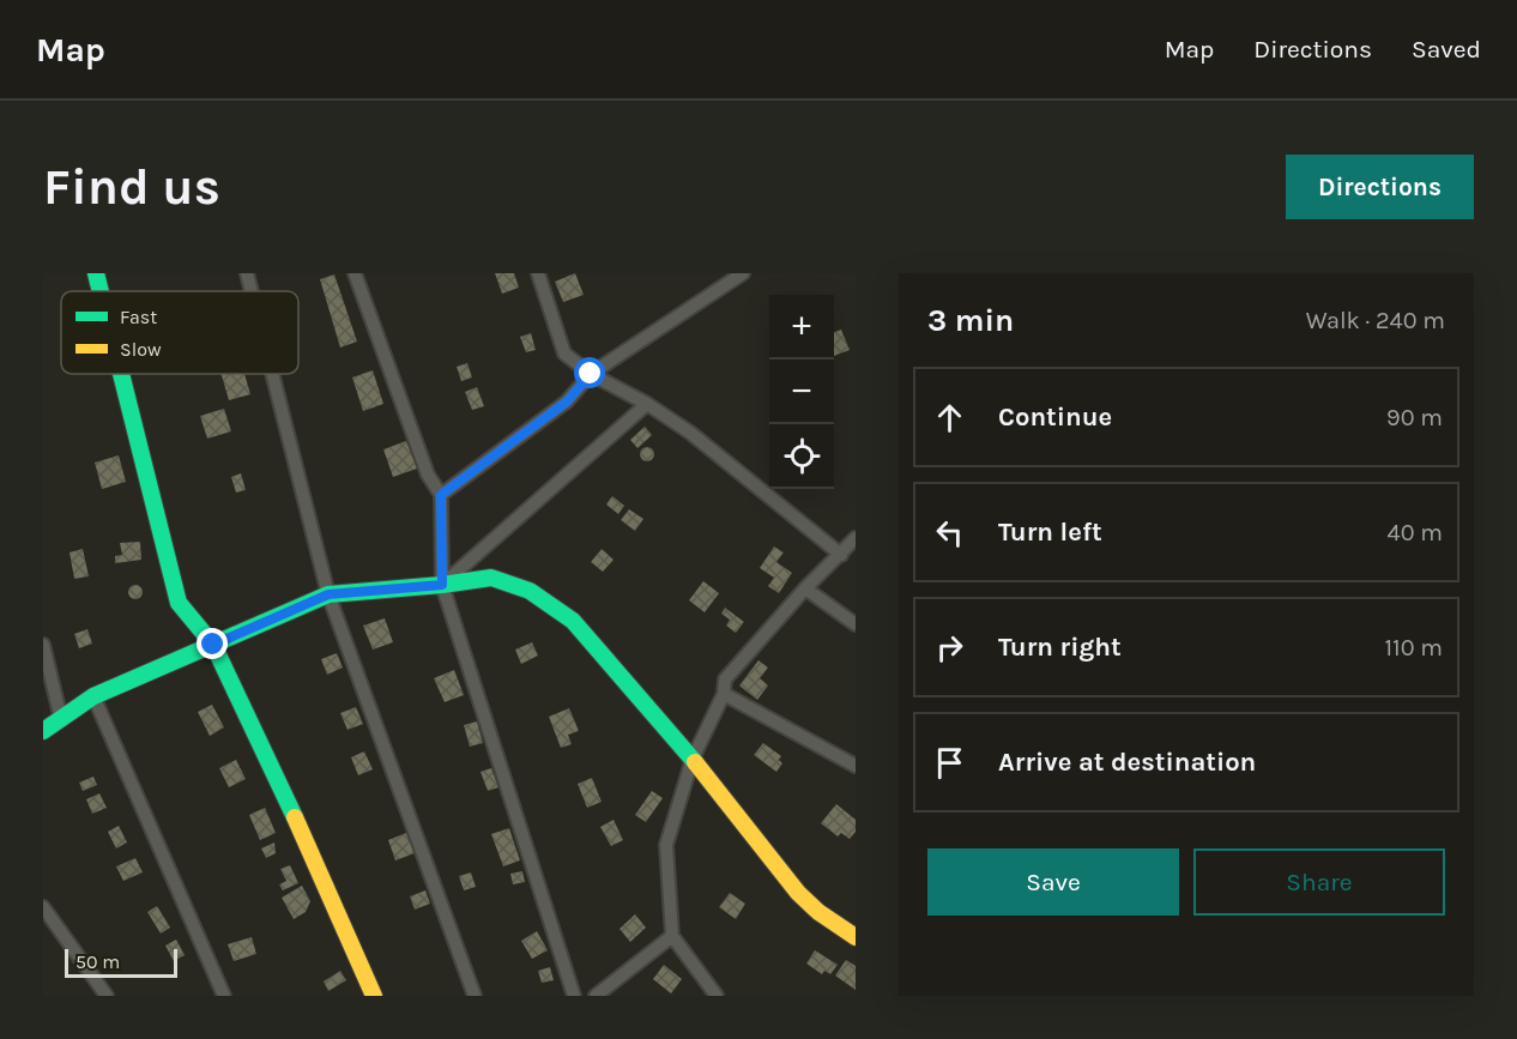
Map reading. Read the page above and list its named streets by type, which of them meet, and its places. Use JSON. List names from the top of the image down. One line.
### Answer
{"legend":["Fast","Slow"],"scale_bar":"50 m","page":{"header":"Map","nav":["Map","Directions","Saved"],"buttons":["Directions",["Save","Share"]],"title":"Find us","heading":["3 min","Walk · 240 m"],"map_buttons":["+","−"],"list":[["Continue","90 m"],["Turn left","40 m"],["Turn right","110 m"],"Arrive at destination"],"scale":"50 m"}}
